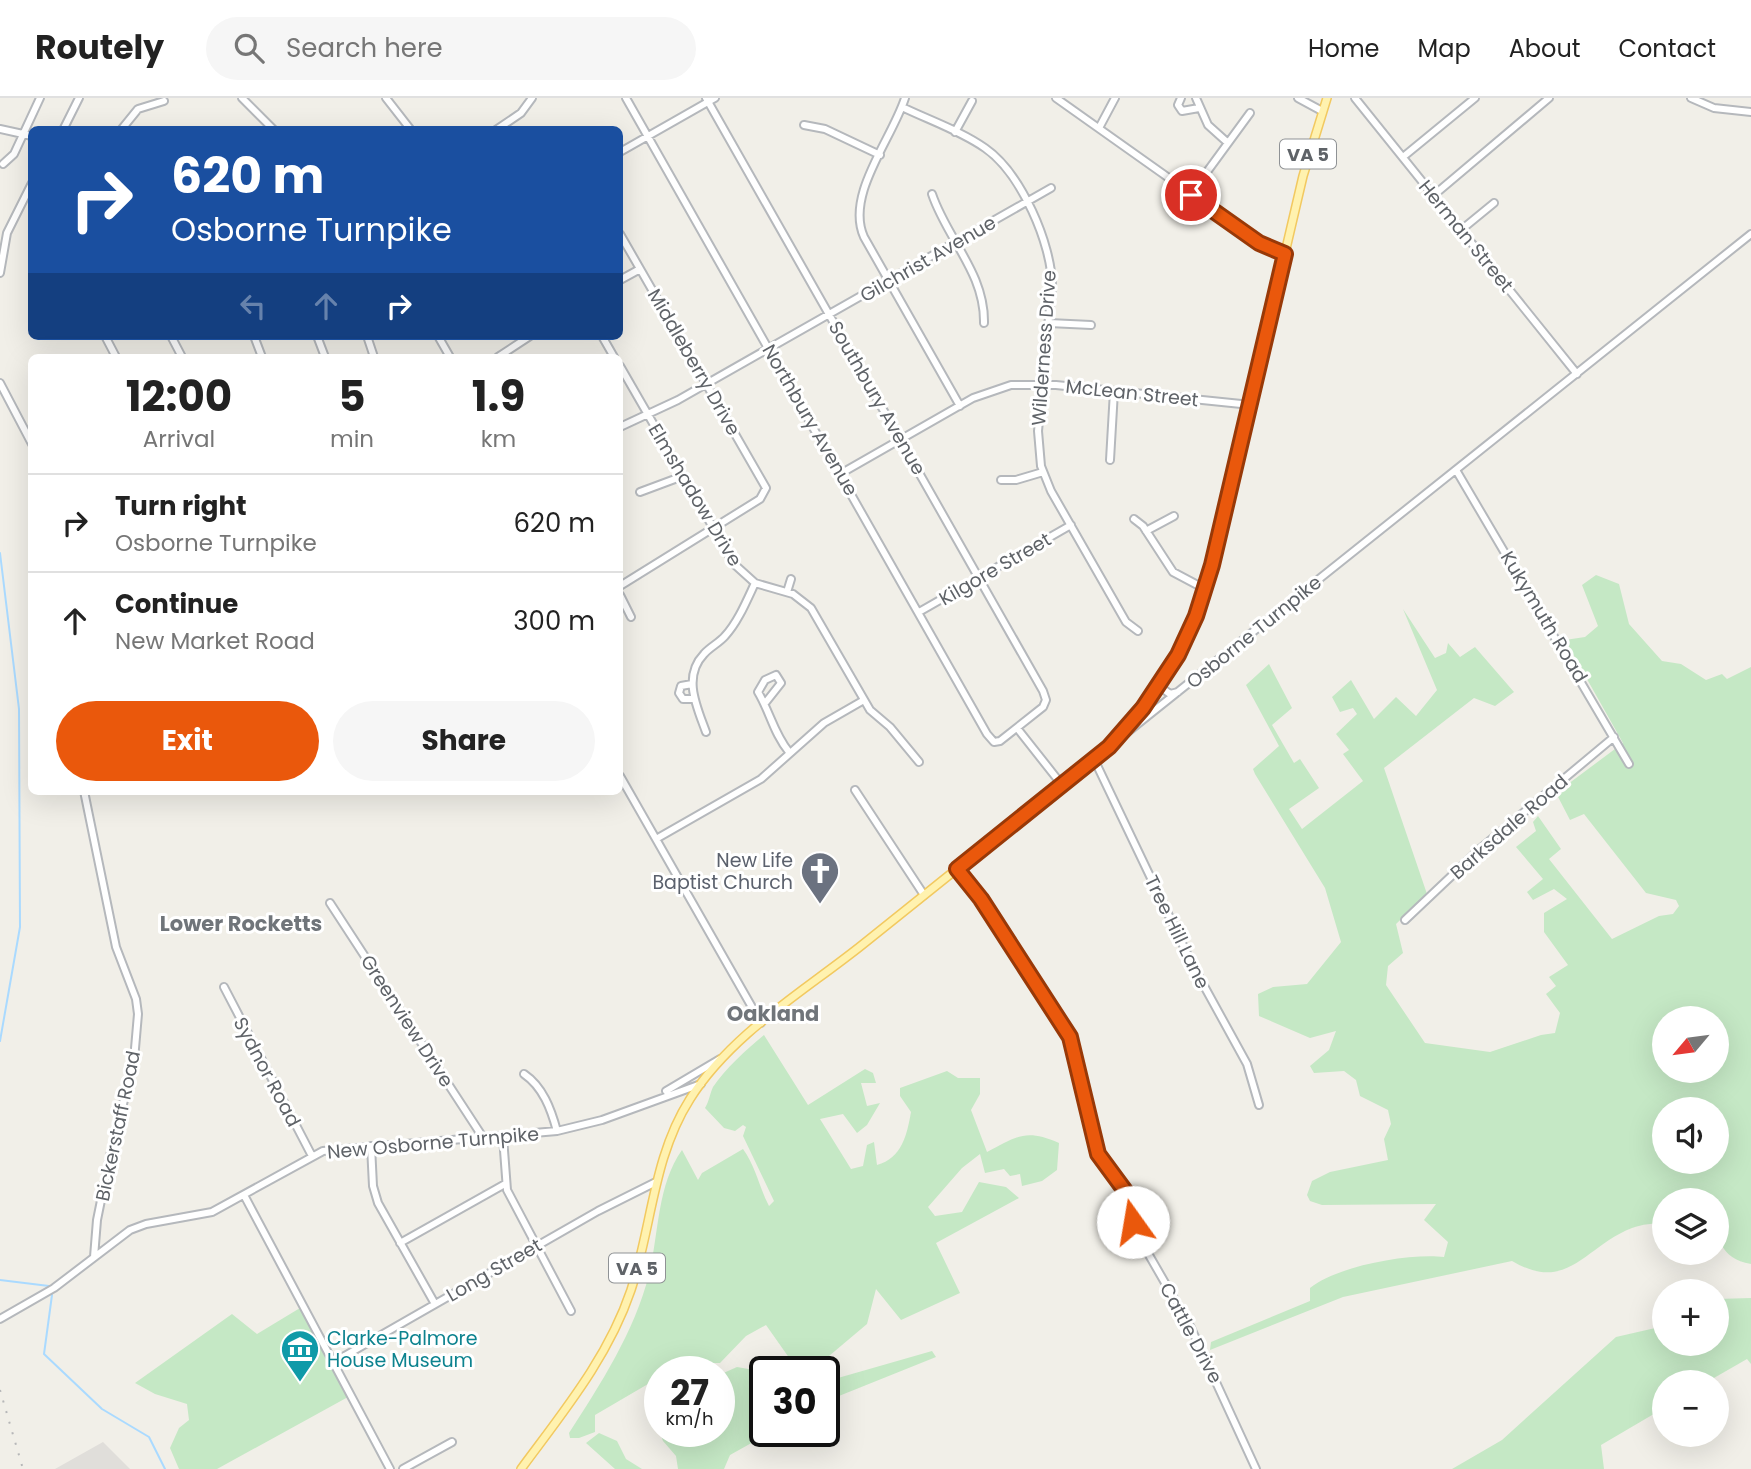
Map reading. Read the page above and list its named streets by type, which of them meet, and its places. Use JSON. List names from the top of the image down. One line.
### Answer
{"streets":{"main road":["VA 5","Osborne Turnpike"],"street":["Herman Street","Gilchrist Avenue","Wilderness Drive","Middleberry Drive","McLean Street","Southbury Avenue","Northbury Avenue","Elmshadow Drive","Kilgore Street","Kukymuth Road","Barksdale Road","Tree Hill Lane","Greenview Drive","Sydnor Road","Bickerstaff Road","New Osborne Turnpike","Long Street","Cattle Drive"]},"crossings":[["VA 5","McLean Street"],["VA 5","Osborne Turnpike"],["VA 5","New Osborne Turnpike"],["VA 5","Long Street"],["Herman Street","Osborne Turnpike"],["Gilchrist Avenue","Wilderness Drive"],["Gilchrist Avenue","Middleberry Drive"],["Gilchrist Avenue","Southbury Avenue"],["Gilchrist Avenue","Northbury Avenue"],["Gilchrist Avenue","Elmshadow Drive"],["Wilderness Drive","McLean Street"],["Wilderness Drive","Kilgore Street"],["Middleberry Drive","Elmshadow Drive"],["McLean Street","Southbury Avenue"],["McLean Street","Northbury Avenue"],["Southbury Avenue","Northbury Avenue"],["Southbury Avenue","Kilgore Street"],["Northbury Avenue","Kilgore Street"],["Kukymuth Road","Osborne Turnpike"],["Kukymuth Road","Barksdale Road"],["Osborne Turnpike","Tree Hill Lane"],["Osborne Turnpike","New Osborne Turnpike"],["Osborne Turnpike","Cattle Drive"],["Greenview Drive","New Osborne Turnpike"],["Sydnor Road","New Osborne Turnpike"],["Bickerstaff Road","New Osborne Turnpike"]],"districts":["Lower Rocketts","Oakland"],"places":{"church":["New Life Baptist Church"],"museum":["Clarke-Palmore House Museum"]},"north":"bottom left","page":{"header":"Routely","search":"Search here","nav":["Home","Map","About","Contact"],"turn":["620 m","Osborne Turnpike"],"eta":["12:00","Arrival","5","min","1.9","km"],"list":[{"name":"Turn right","note":"Osborne Turnpike","value":"620 m"},{"name":"Continue","note":"New Market Road","value":"300 m"}],"buttons":["Exit","Share"],"map_buttons":["+","−"],"speed":"27 km/h","limit":"30"}}
